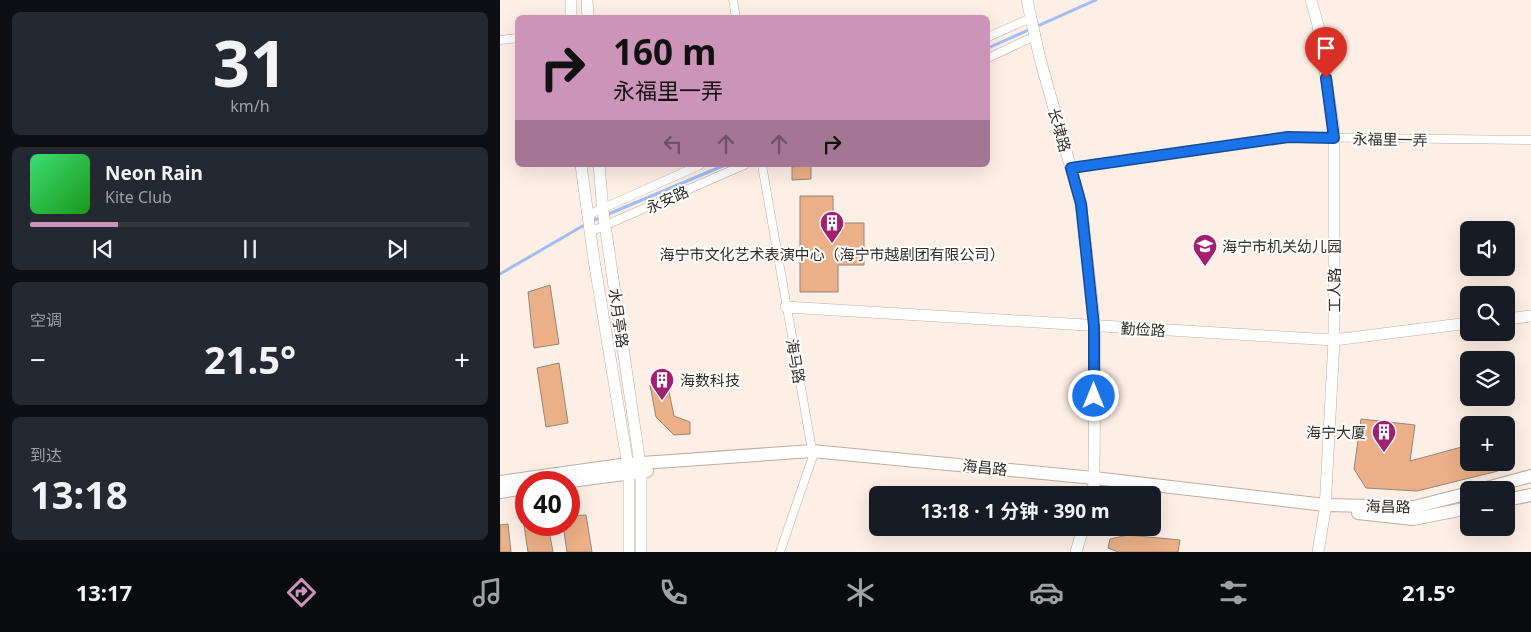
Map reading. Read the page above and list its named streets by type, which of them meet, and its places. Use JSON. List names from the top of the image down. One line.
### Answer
{"streets":{"main road":["海昌路"],"street":["长埭路","永福里一弄","永安路","工人路","水月亭路","勤俭路","海马路"]},"crossings":[["长埭路","永福里一弄"],["长埭路","勤俭路"],["长埭路","海昌路"],["永福里一弄","工人路"],["永安路","水月亭路"],["工人路","勤俭路"],["工人路","海昌路"],["水月亭路","海昌路"],["勤俭路","海马路"],["海马路","海昌路"]],"places":{"building":["海宁市文化艺术表演中心（海宁市越剧团有限公司）","海数科技","海宁大厦"],"school or university":["海宁市机关幼儿园"]},"page":{"tile":[["31","km/h"],"空调",["到达","13:18"]],"turn":["160 m","永福里一弄"],"song":["Neon Rain","Kite Club"],"map_buttons":["+","−"],"heat":["−","21.5°","+"],"limit":"40","trip":"13:18 · 1 分钟 · 390 m","tabs":["13:17","21.5°"]}}
